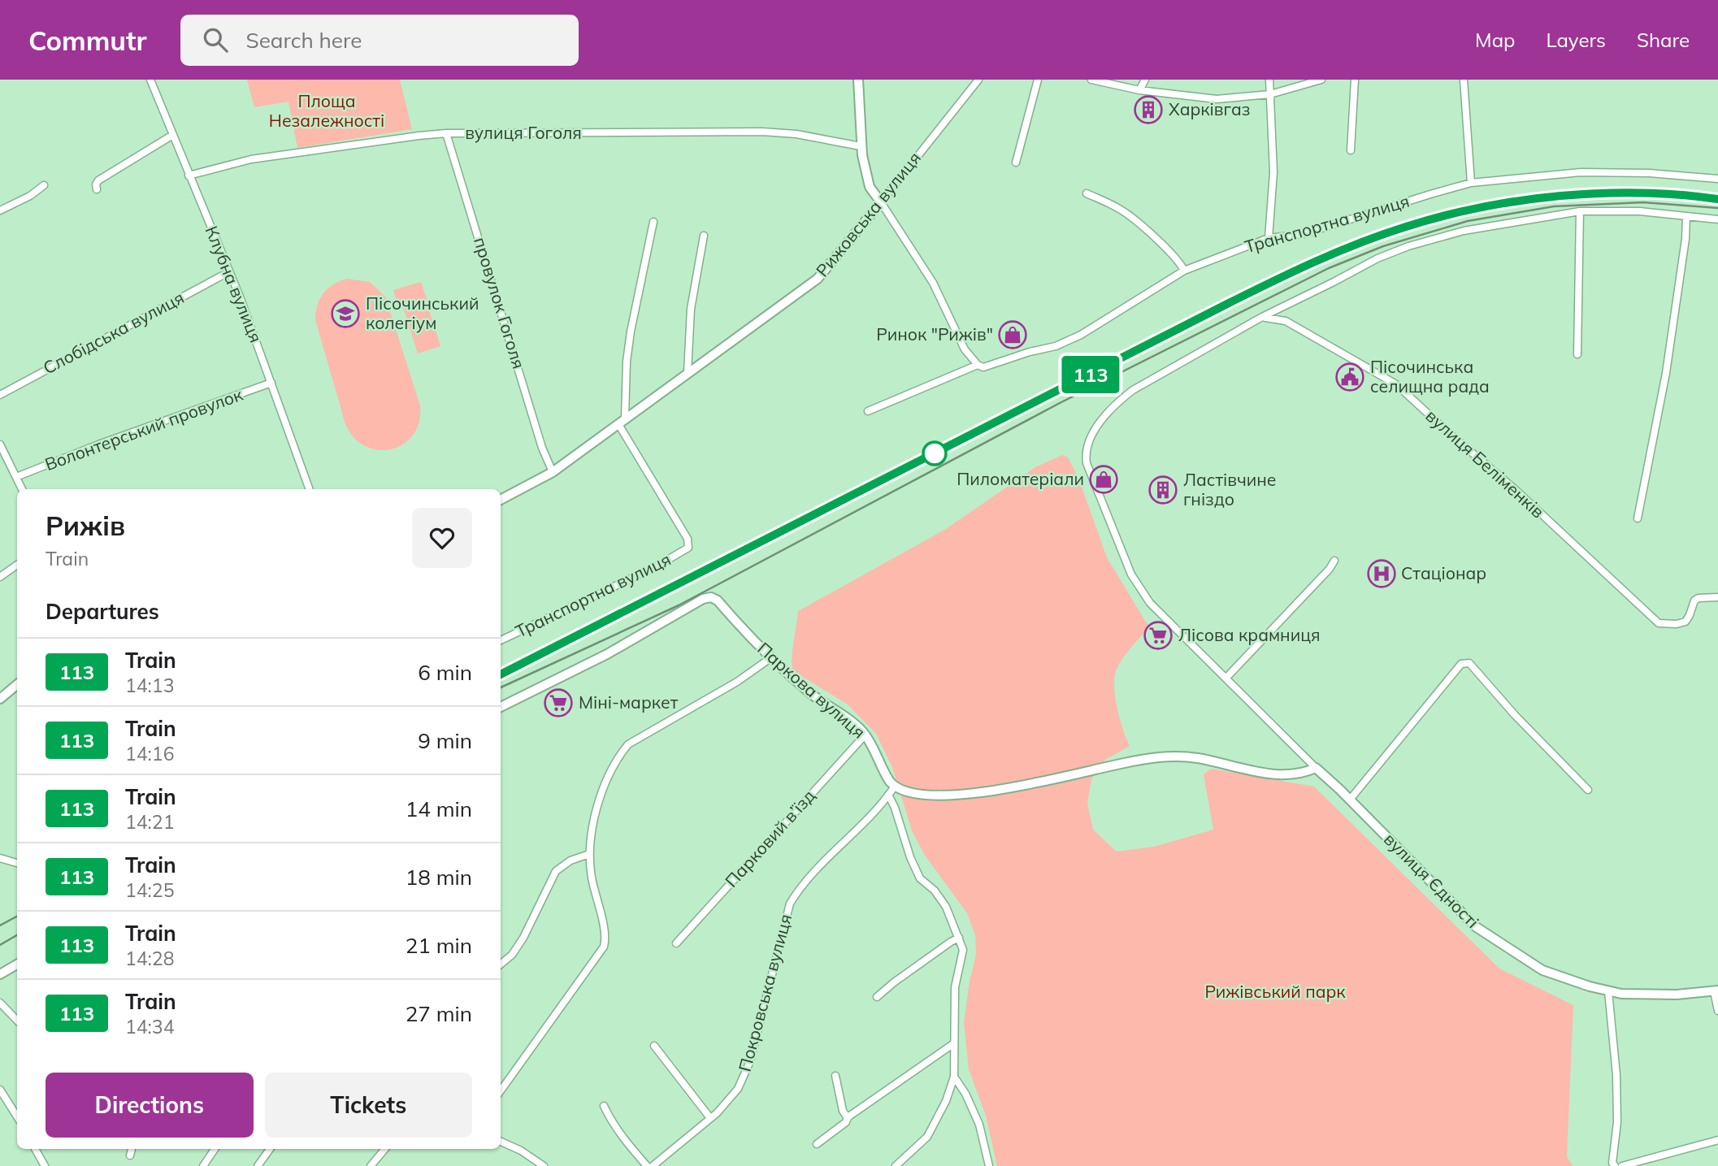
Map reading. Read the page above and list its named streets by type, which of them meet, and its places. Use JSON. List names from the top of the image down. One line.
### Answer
{"streets":{"street":["вулиця Гоголя","Рижовська вулиця","Транспортна вулиця","Клубна вулиця","провулок Гоголя","Слобідська вулиця","Волонтерський провулок","вулиця Беліменків","Паркова вулиця","Парковий в’їзд","вулиця Єдності","Покровська вулиця"]},"crossings":[["вулиця Гоголя","Клубна вулиця"],["вулиця Гоголя","провулок Гоголя"],["Рижовська вулиця","Транспортна вулиця"],["Рижовська вулиця","провулок Гоголя"],["Клубна вулиця","Слобідська вулиця"],["Клубна вулиця","Волонтерський провулок"],["вулиця Беліменків","вулиця Єдності"],["Паркова вулиця","Парковий в’їзд"],["Паркова вулиця","Покровська вулиця"]],"parks":["Площа Незалежності","Рижівський парк"],"places":{"building":["Харківгаз","Ластівчине гніздо"],"school or university":["Пісочинський колегіум"],"shop":["Ринок \"Рижів\"","Пиломатеріали"],"public building":["Пісочинська селищна рада"],"hospital":["Стаціонар"],"supermarket":["Лісова крамниця","Міні-маркет"]},"page":{"header":"Commutr","search":"Search here","nav":["Map","Layers","Share"],"on_map":"113","heading":[["Рижів","Train"],"Departures"],"list":[{"mark":"113","name":"Train","note":"14:13","value":"6 min"},{"mark":"113","name":"Train","note":"14:16","value":"9 min"},{"mark":"113","name":"Train","note":"14:21","value":"14 min"},{"mark":"113","name":"Train","note":"14:25","value":"18 min"},{"mark":"113","name":"Train","note":"14:28","value":"21 min"},{"mark":"113","name":"Train","note":"14:34","value":"27 min"}],"buttons":["Directions","Tickets"]}}
